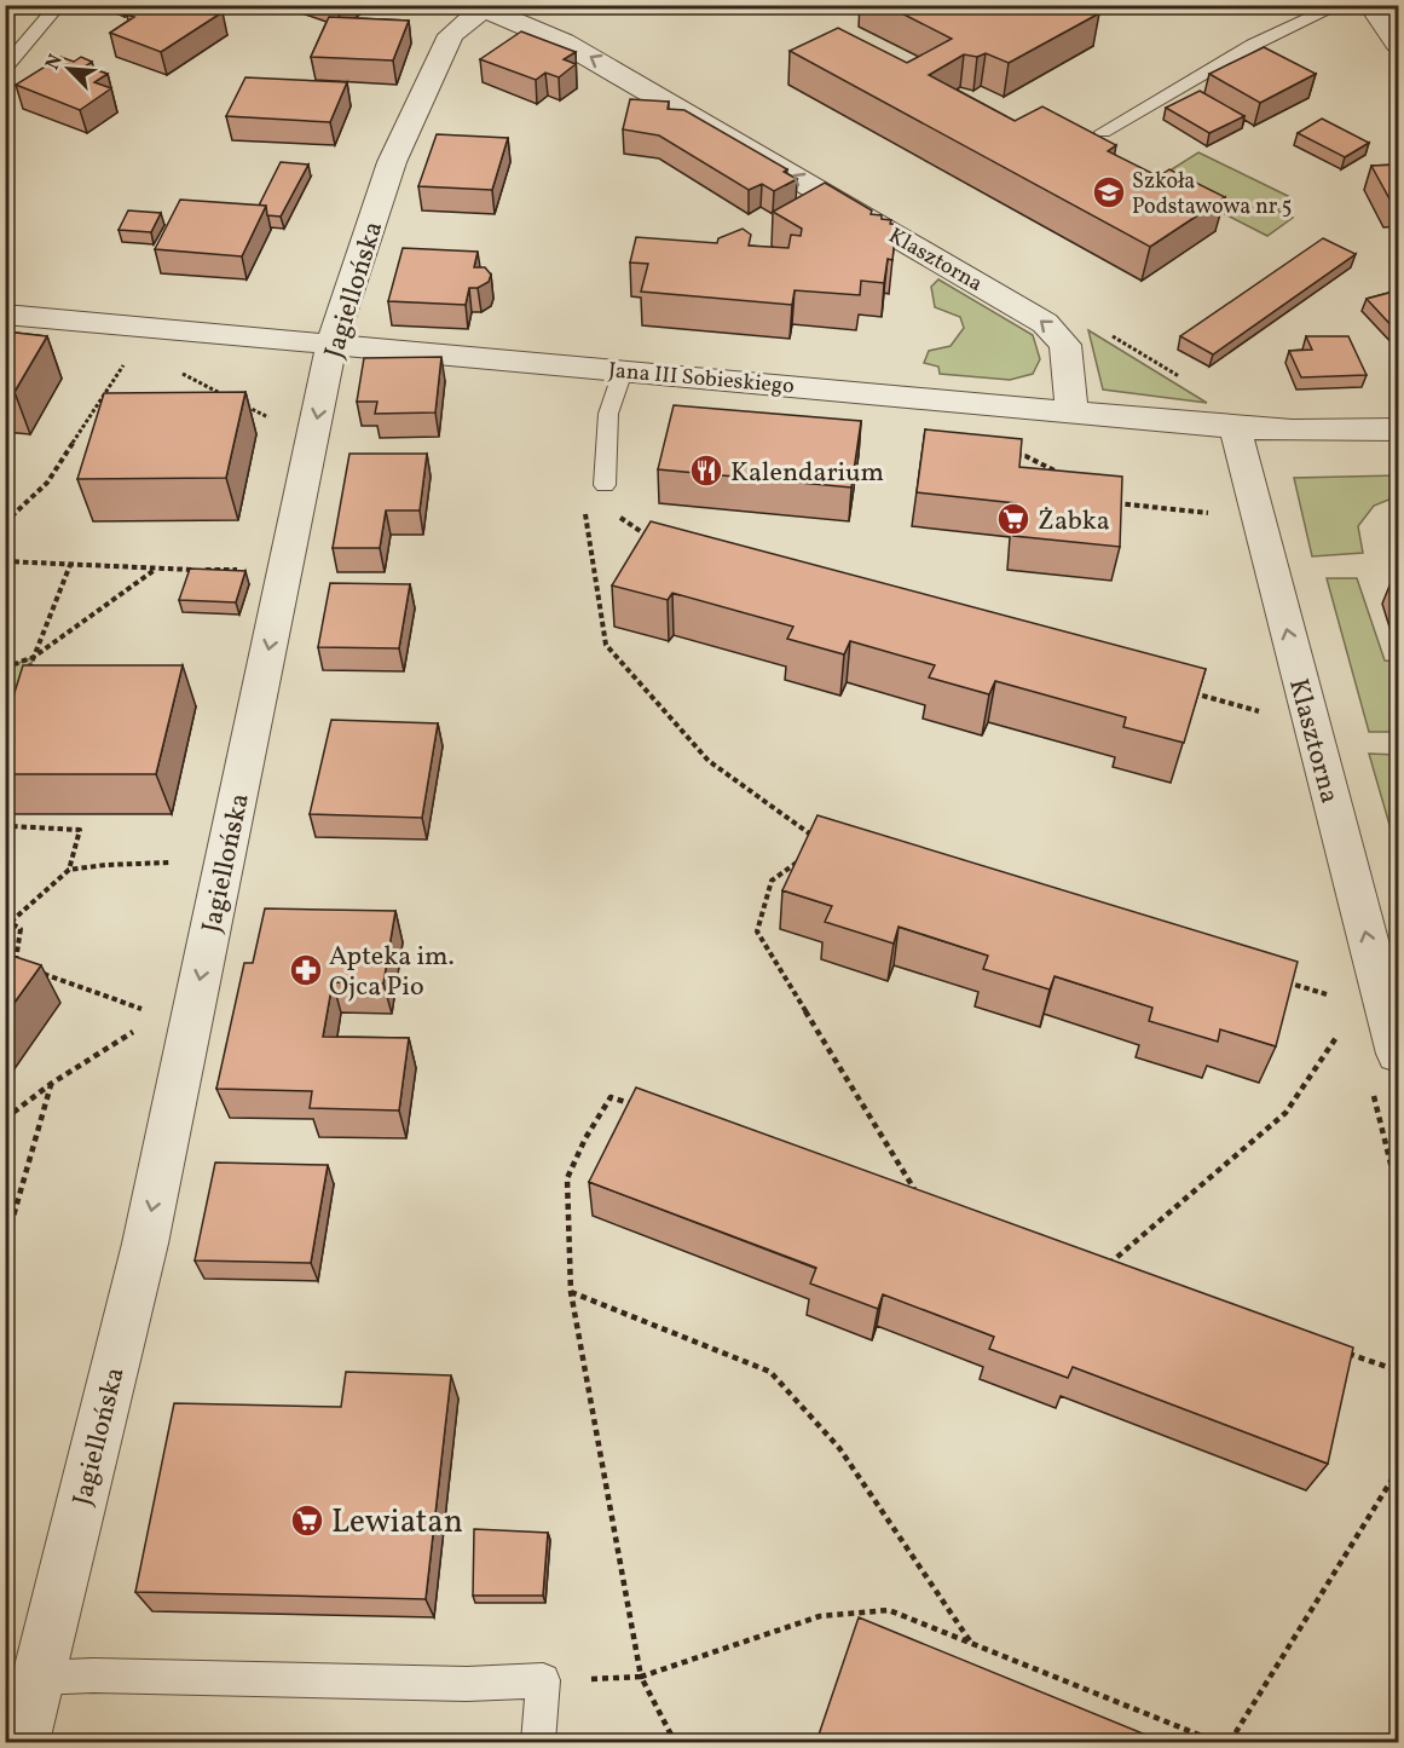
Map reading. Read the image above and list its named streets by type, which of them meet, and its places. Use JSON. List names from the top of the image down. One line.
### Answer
{"streets":{"street":["Klasztorna","Jagiellońska","Jana III Sobieskiego"]},"crossings":[["Klasztorna","Jagiellońska"],["Klasztorna","Jana III Sobieskiego"],["Jagiellońska","Jana III Sobieskiego"]],"one_way":["Klasztorna","Jagiellońska"],"places":{"school or university":["Szkoła Podstawowa nr 5"],"restaurant":["Kalendarium"],"supermarket":["Żabka","Lewiatan"],"pharmacy":["Apteka im. Ojca Pio"]},"north":"top left"}
